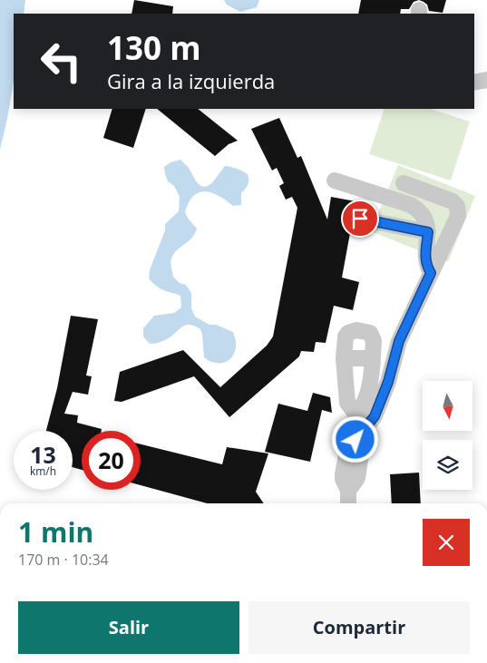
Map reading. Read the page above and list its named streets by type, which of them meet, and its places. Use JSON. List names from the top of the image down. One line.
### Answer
{"north":"bottom","page":{"turn":["130 m","Gira a la izquierda"],"speed":"13 km/h","limit":"20","heading":["1 min","170 m · 10:34"],"buttons":["Salir","Compartir"]}}
